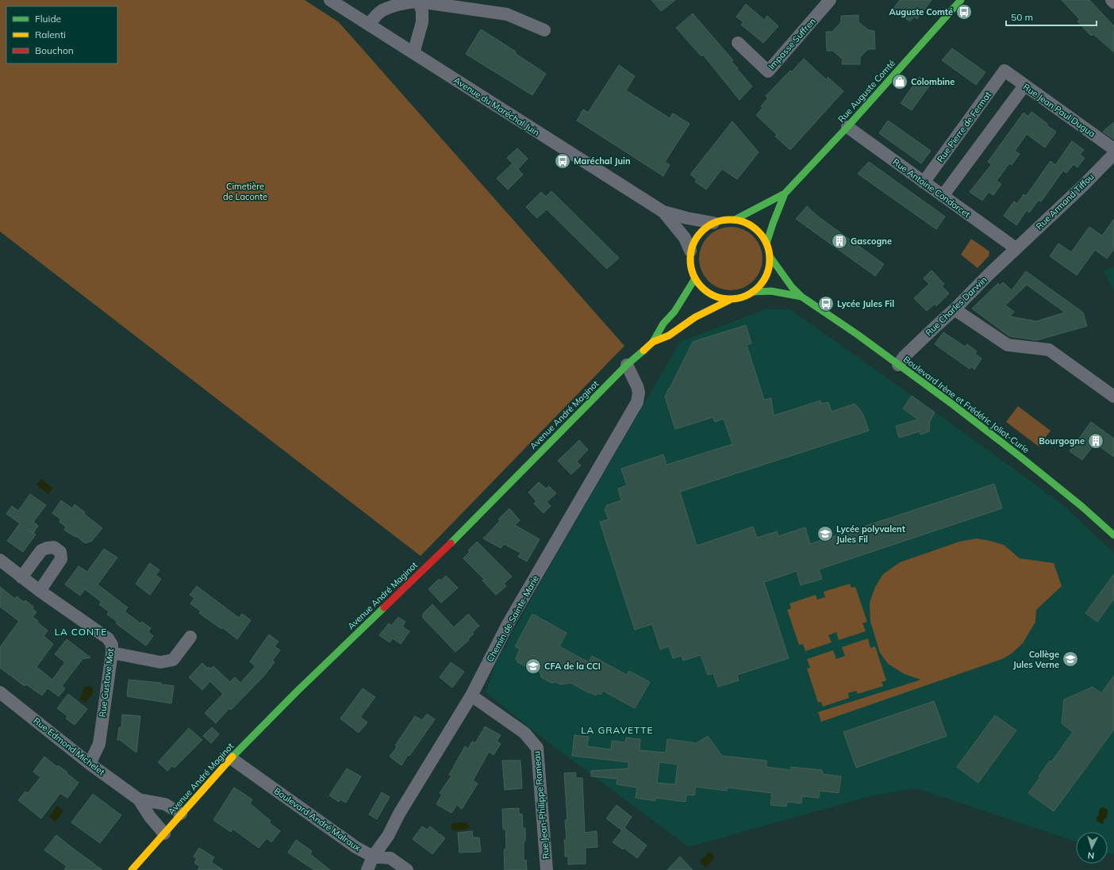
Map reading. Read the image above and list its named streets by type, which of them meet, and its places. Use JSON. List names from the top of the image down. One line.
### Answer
{"streets":{"street":["Impasse Suffren","Rue Auguste Comté","Avenue du Maréchal Juin","Rue Jean Paul Dugua","Rue Pierre de Fermat","Rue Antoine Condorcet","Rue Armand Tiffou","Rue Charles Darwin","Boulevard Irène et Frédéric Joliot-Curie","Avenue André Maginot","Chemin de Sainte-Marie","Rue Gustave Mot","Rue Edmond Michelet","Rue Jean-Philippe Rameau","Boulevard André Malraux"]},"crossings":[["Rue Auguste Comté","Avenue du Maréchal Juin"],["Rue Auguste Comté","Rue Antoine Condorcet"],["Rue Auguste Comté","Boulevard Irène et Frédéric Joliot-Curie"],["Rue Auguste Comté","Avenue André Maginot"],["Avenue du Maréchal Juin","Boulevard Irène et Frédéric Joliot-Curie"],["Avenue du Maréchal Juin","Avenue André Maginot"],["Rue Jean Paul Dugua","Rue Pierre de Fermat"],["Rue Pierre de Fermat","Rue Antoine Condorcet"],["Rue Antoine Condorcet","Rue Armand Tiffou"],["Rue Antoine Condorcet","Rue Charles Darwin"],["Rue Armand Tiffou","Rue Charles Darwin"],["Rue Charles Darwin","Boulevard Irène et Frédéric Joliot-Curie"],["Boulevard Irène et Frédéric Joliot-Curie","Avenue André Maginot"],["Avenue André Maginot","Chemin de Sainte-Marie"],["Avenue André Maginot","Rue Edmond Michelet"],["Avenue André Maginot","Boulevard André Malraux"],["Chemin de Sainte-Marie","Rue Jean-Philippe Rameau"],["Chemin de Sainte-Marie","Boulevard André Malraux"],["Rue Gustave Mot","Rue Edmond Michelet"]],"districts":["LA CONTE","LA GRAVETTE"],"parks":["Cimetière de Laconte"],"places":{"bus stop":["Auguste Comté","Maréchal Juin","Lycée Jules Fil"],"shop":["Colombine"],"building":["Gascogne","Bourgogne"],"school or university":["Lycée polyvalent Jules Fil","Collège Jules Verne","CFA de la CCI"]},"legend":["Fluide","Ralenti","Bouchon"],"scale_bar":"50 m","north":"bottom"}
